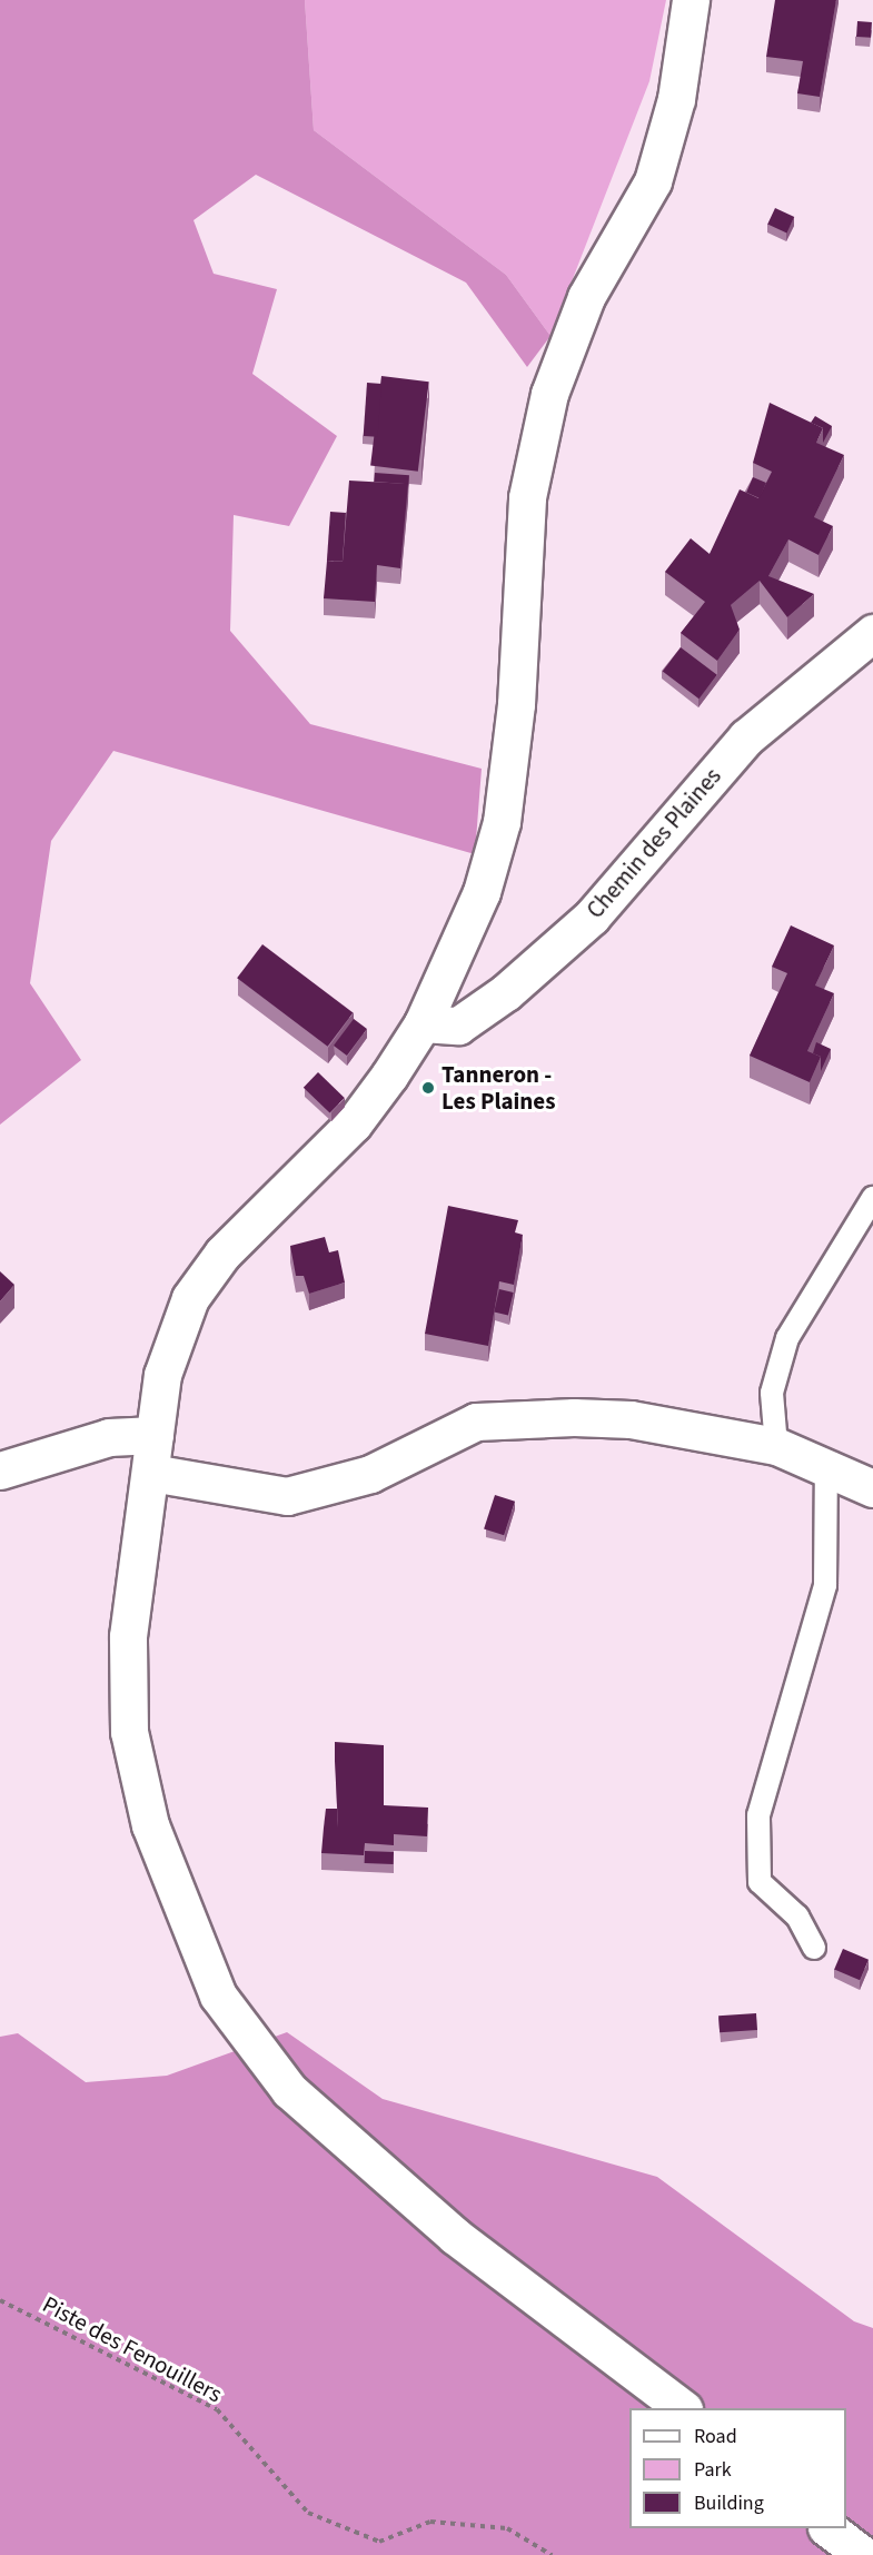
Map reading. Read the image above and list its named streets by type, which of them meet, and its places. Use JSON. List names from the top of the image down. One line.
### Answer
{"streets":{"street":["Chemin des Plaines"],"path":["Piste des Fenouillers"]},"places":["Tanneron - Les Plaines"],"legend":["Road","Park","Building"]}
